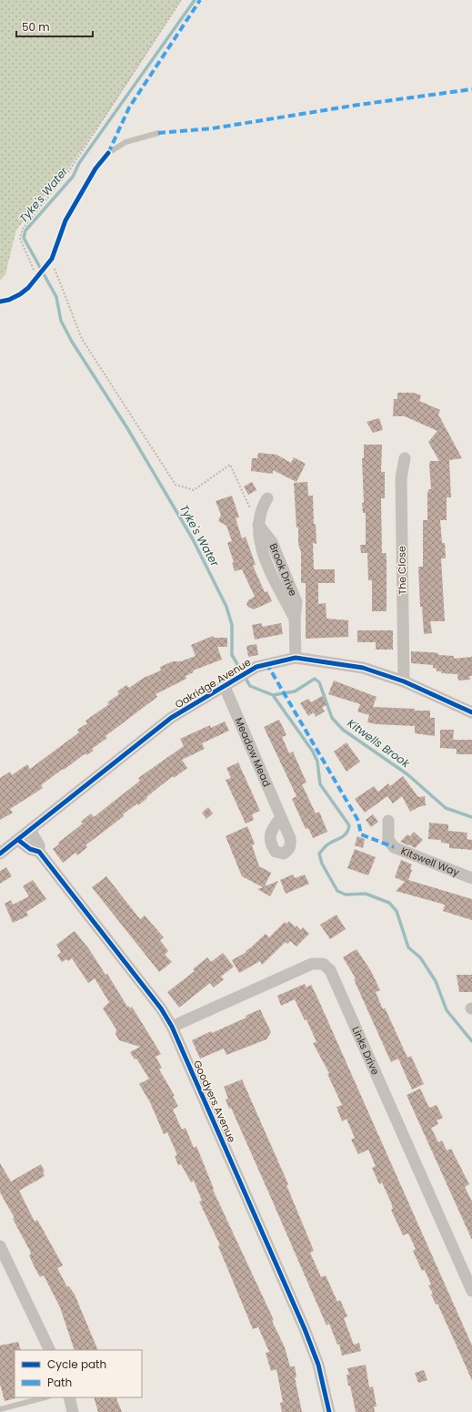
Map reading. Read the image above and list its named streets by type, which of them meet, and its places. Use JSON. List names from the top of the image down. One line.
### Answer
{"streets":{"street":["Brook Drive","The Close","Oakridge Avenue","Meadow Mead","Kitswell Way","Links Drive","Goodyers Avenue"]},"crossings":[["Brook Drive","Oakridge Avenue"],["The Close","Oakridge Avenue"],["Oakridge Avenue","Meadow Mead"],["Oakridge Avenue","Goodyers Avenue"],["Links Drive","Goodyers Avenue"]],"water":["Tyke's Water","Kitwells Brook"],"legend":["Cycle path","Path"],"scale_bar":"50 m"}
